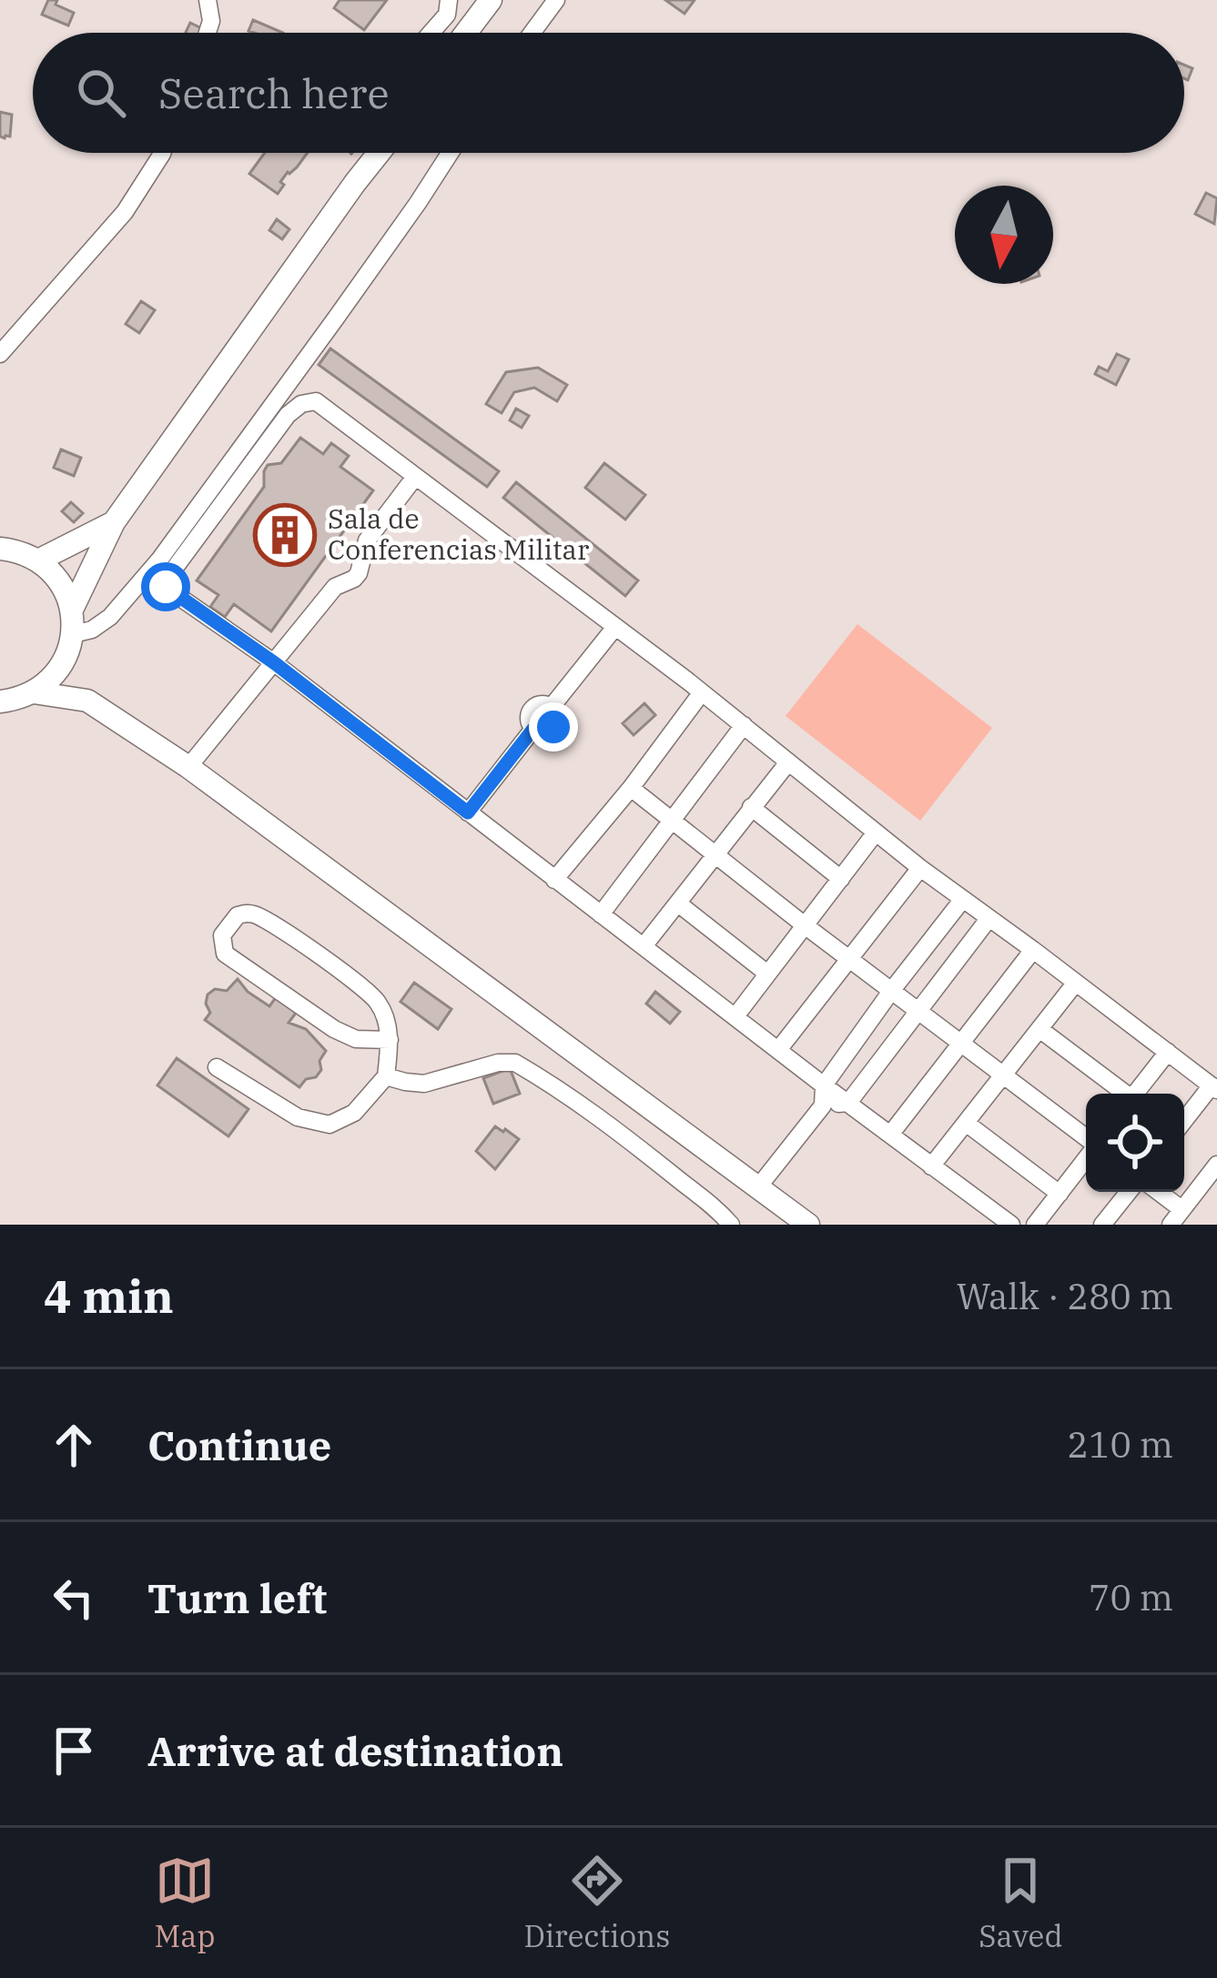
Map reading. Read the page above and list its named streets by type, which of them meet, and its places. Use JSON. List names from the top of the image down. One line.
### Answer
{"places":{"building":["Sala de Conferencias Militar"]},"north":"bottom","page":{"search":"Search here","heading":["4 min","Walk · 280 m"],"list":[["Continue","210 m"],["Turn left","70 m"],"Arrive at destination"],"nav":["Map","Directions","Saved"]}}
